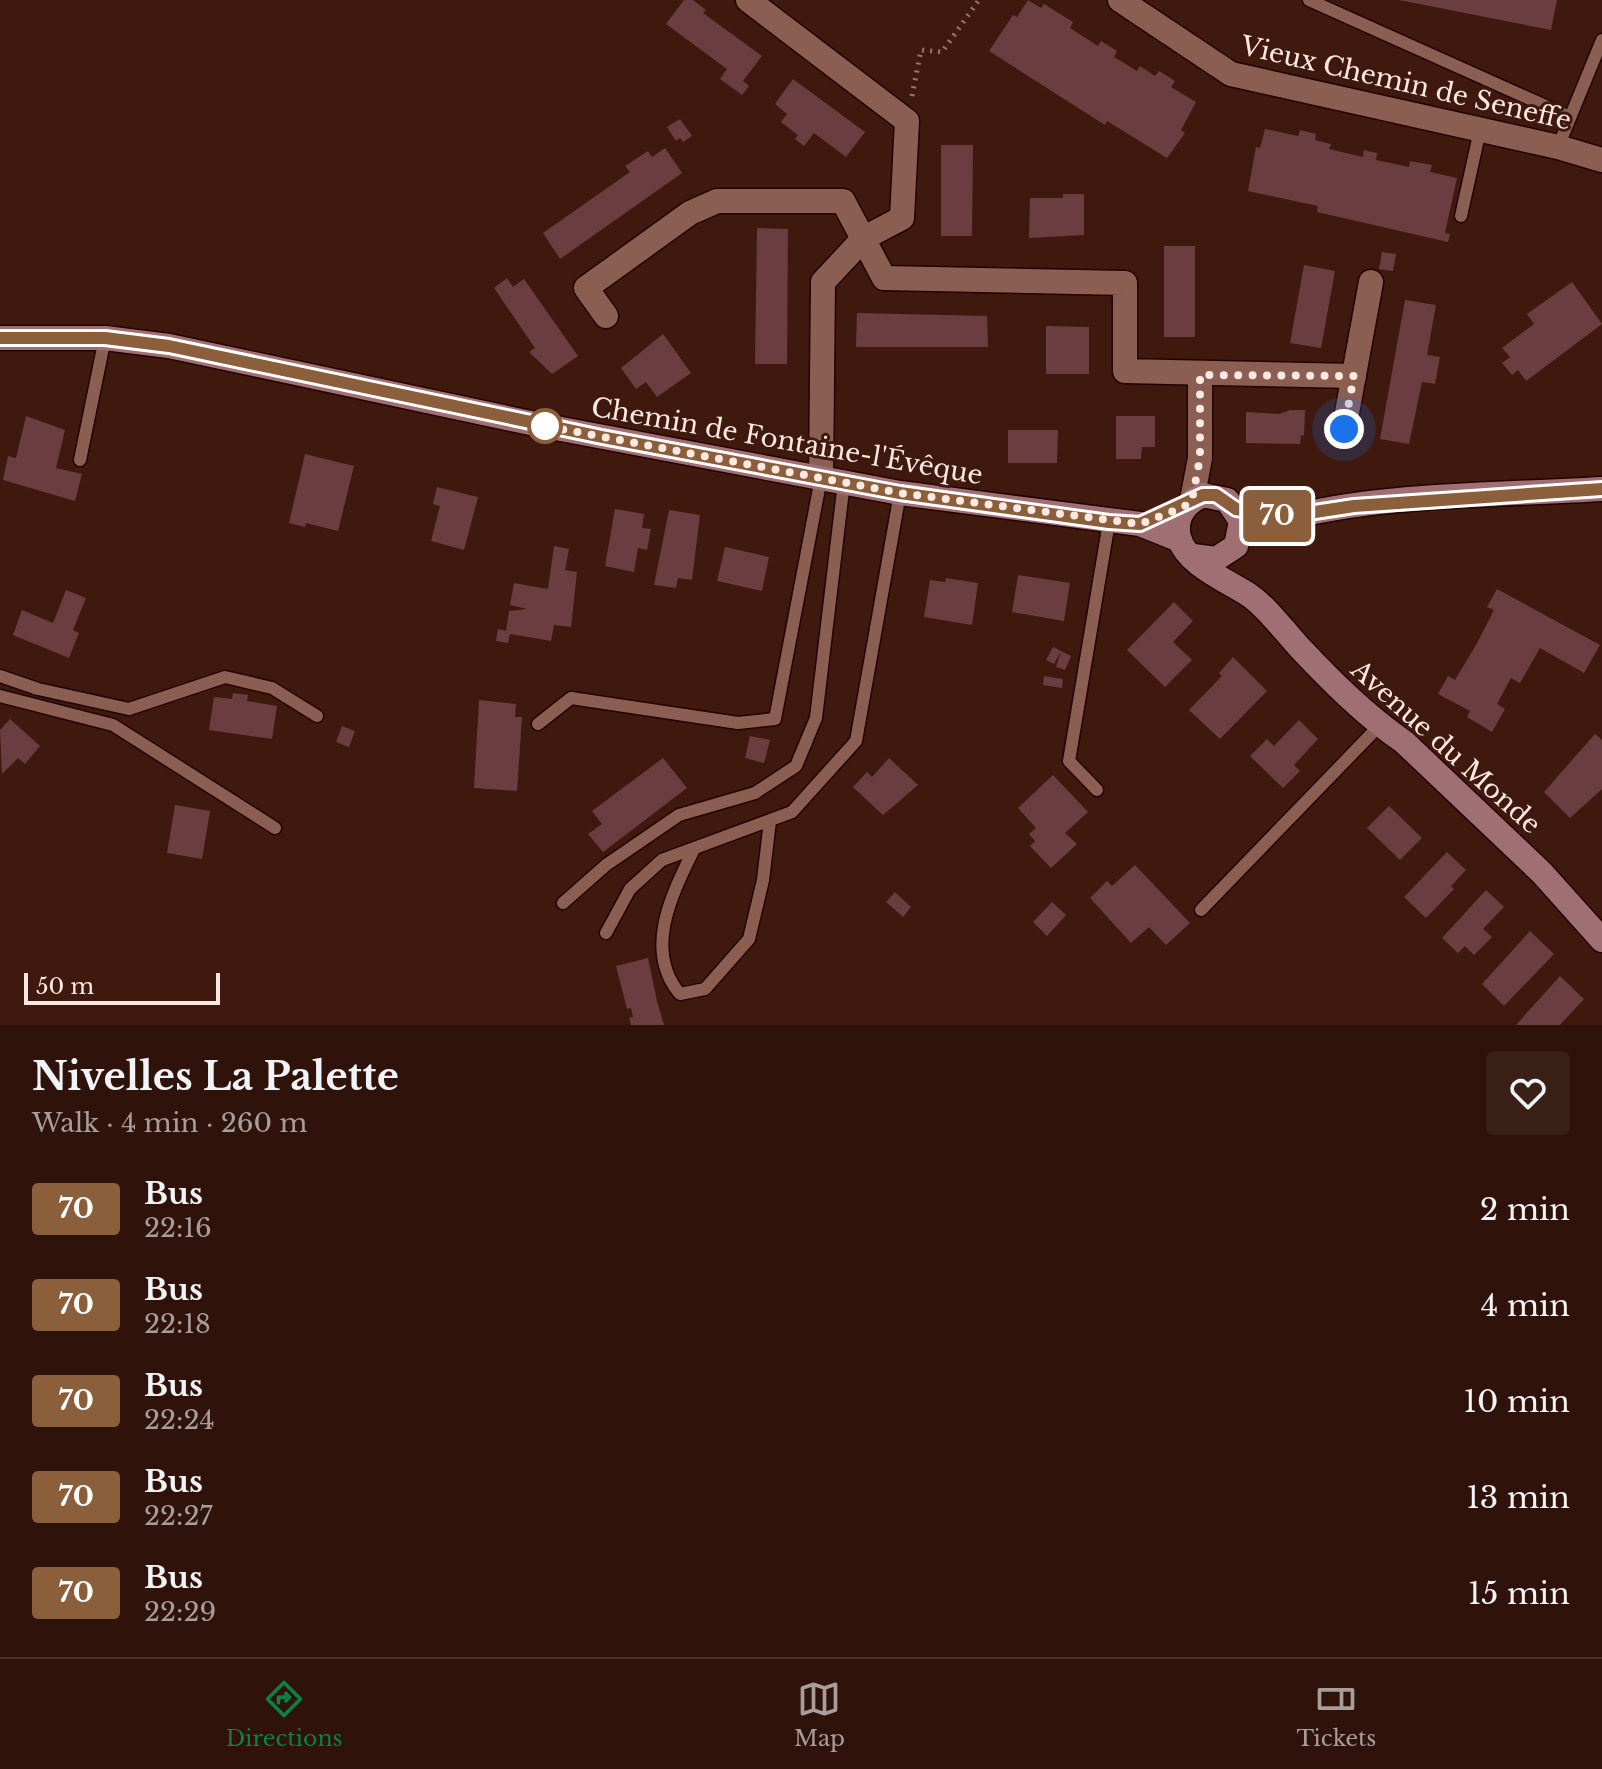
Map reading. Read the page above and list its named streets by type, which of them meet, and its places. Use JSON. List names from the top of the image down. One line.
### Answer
{"streets":{"street":["Vieux Chemin de Seneffe","Chemin de Fontaine-l'Évêque","Avenue du Monde"]},"crossings":[["Chemin de Fontaine-l'Évêque","Avenue du Monde"]],"lines":["bus line 70"],"scale_bar":"50 m","page":{"on_map":"70","scale":"50 m","heading":["Nivelles La Palette","Walk · 4 min · 260 m"],"list":[{"mark":"70","name":"Bus","note":"22:16","value":"2 min"},{"mark":"70","name":"Bus","note":"22:18","value":"4 min"},{"mark":"70","name":"Bus","note":"22:24","value":"10 min"},{"mark":"70","name":"Bus","note":"22:27","value":"13 min"},{"mark":"70","name":"Bus","note":"22:29","value":"15 min"}],"tabs":["Directions","Map","Tickets"]}}
